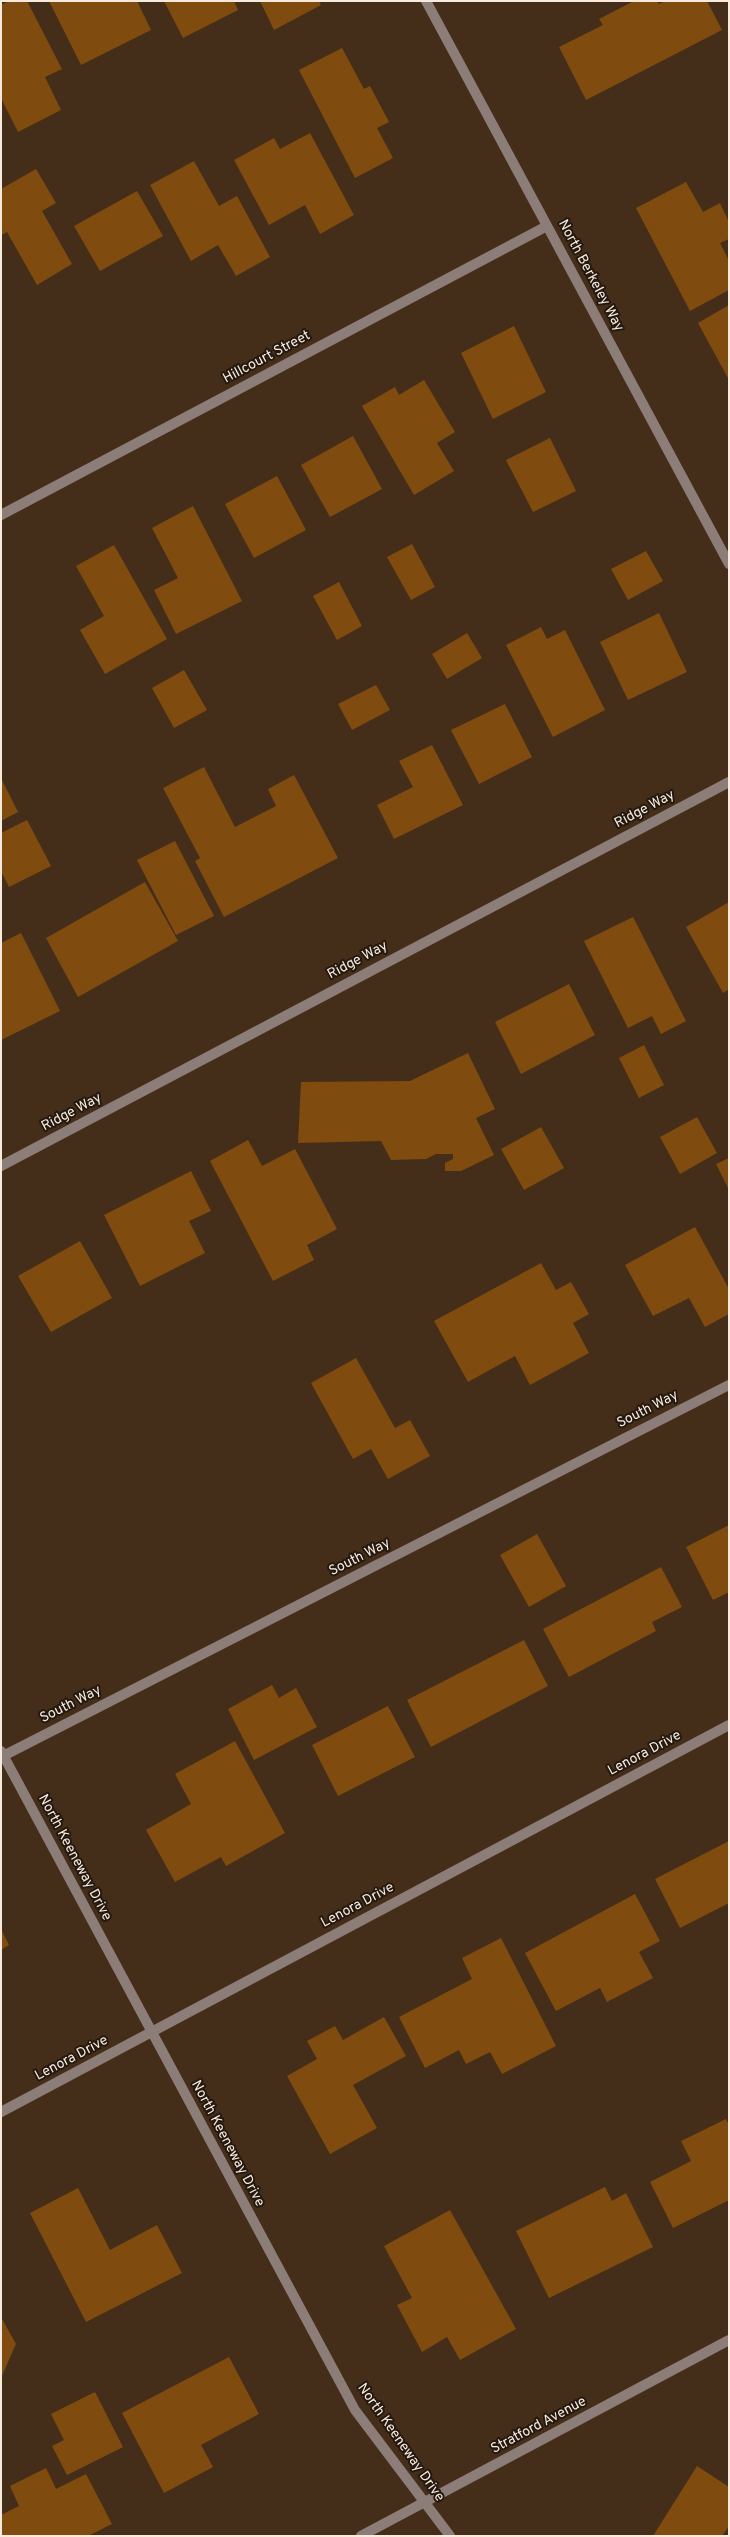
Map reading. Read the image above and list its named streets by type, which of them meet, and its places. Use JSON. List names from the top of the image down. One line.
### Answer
{"streets":{"street":["North Berkeley Way","Hillcourt Street","Ridge Way","South Way","Lenora Drive","North Keeneway Drive","Stratford Avenue"]},"crossings":[["North Berkeley Way","Hillcourt Street"],["South Way","North Keeneway Drive"],["Lenora Drive","North Keeneway Drive"],["North Keeneway Drive","Stratford Avenue"]]}
